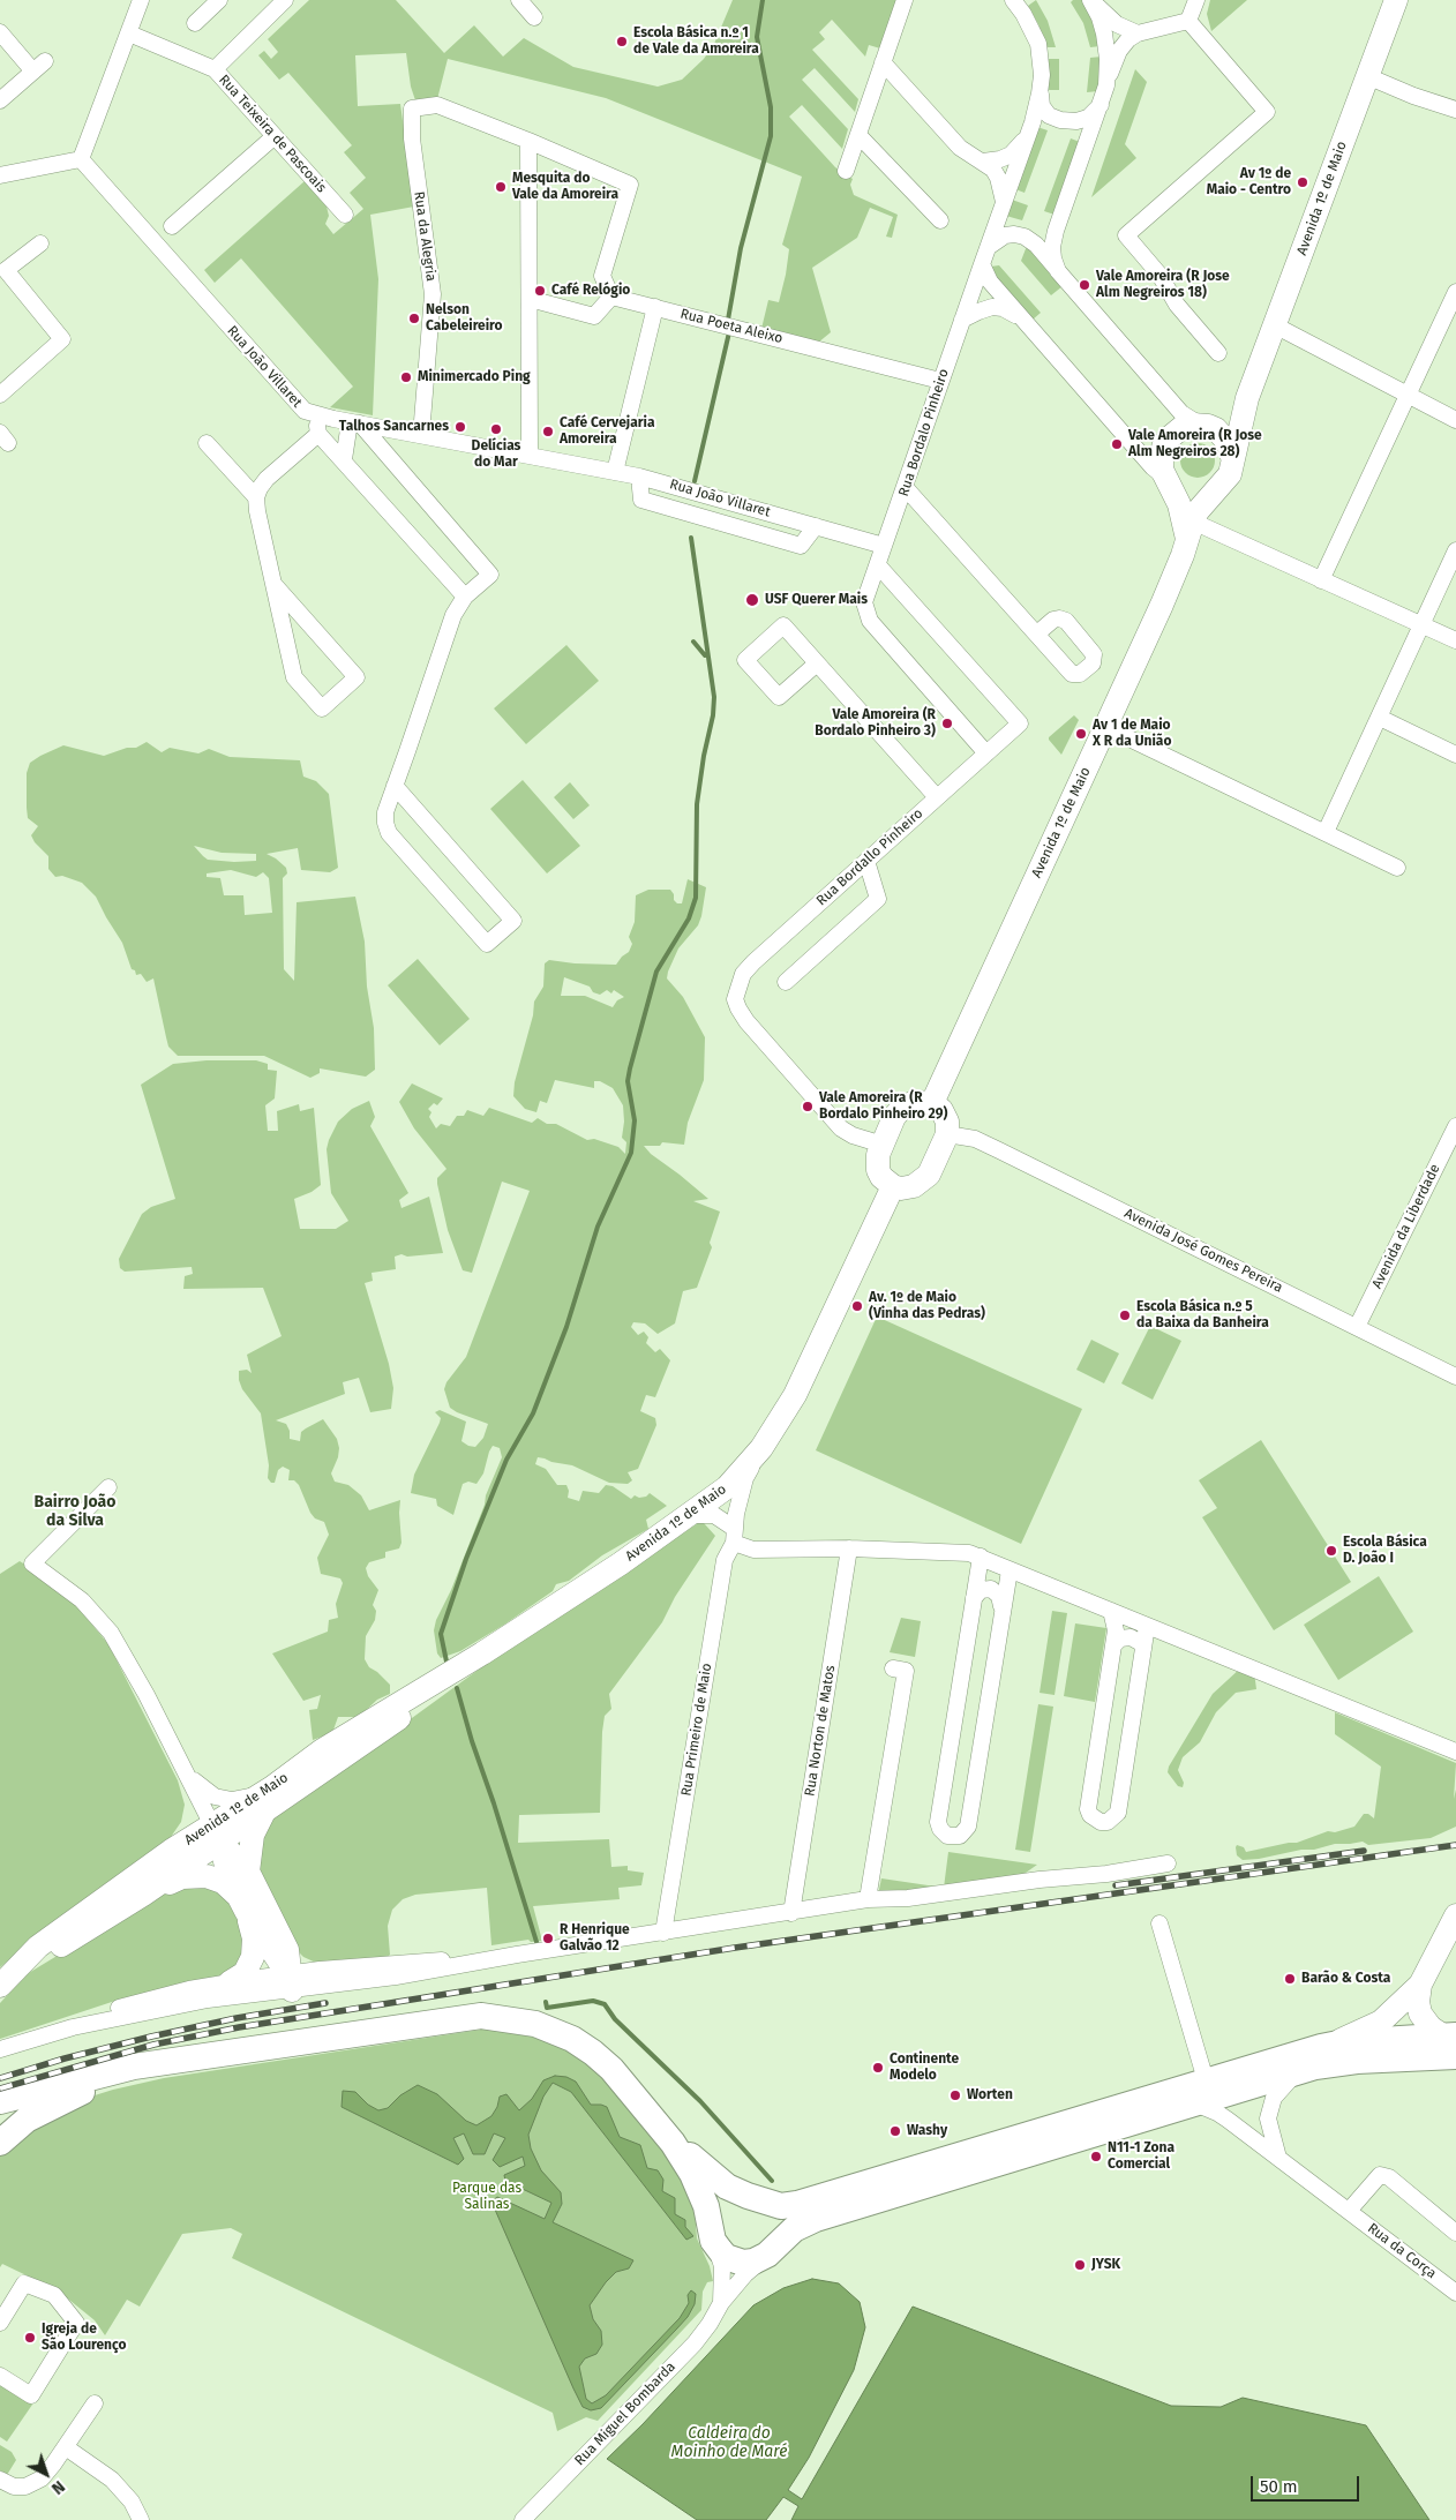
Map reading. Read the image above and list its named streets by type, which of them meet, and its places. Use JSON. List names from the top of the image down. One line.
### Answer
{"streets":{"main road":["Avenida 1º de Maio"],"street":["Rua Teixeira de Pascoais","Rua da Alegria","Rua Poeta Aleixo","Rua João Villaret","Rua Bordalo Pinheiro","Rua Bordallo Pinheiro","Avenida da Liberdade","Avenida José Gomes Pereira","Rua Primeiro de Maio","Rua Norton de Matos","Rua da Corça","Rua Miguel Bombarda"]},"crossings":[["Avenida 1º de Maio","Rua Bordallo Pinheiro"],["Avenida 1º de Maio","Avenida José Gomes Pereira"],["Avenida 1º de Maio","Rua Primeiro de Maio"],["Rua da Alegria","Rua João Villaret"],["Rua Poeta Aleixo","Rua Bordalo Pinheiro"],["Rua João Villaret","Rua Bordalo Pinheiro"],["Rua Bordalo Pinheiro","Rua Bordallo Pinheiro"],["Rua Bordallo Pinheiro","Avenida José Gomes Pereira"],["Avenida da Liberdade","Avenida José Gomes Pereira"]],"districts":["Bairro João da Silva"],"water":["Caldeira do Moinho de Maré"],"parks":["Parque das Salinas"],"places":["Escola Básica n.º 1 de Vale da Amoreira","Av 1º de Maio - Centro","Mesquita do Vale da Amoreira","Vale Amoreira (R Jose Alm Negreiros 18)","Café Relógio","Nelson Cabeleireiro","Minimercado Ping","Talhos Sancarnes","Delícias do Mar","Café Cervejaria Amoreira","Vale Amoreira (R Jose Alm Negreiros 28)","USF Querer Mais","Vale Amoreira (R Bordalo Pinheiro 3)","Av 1 de Maio X R da União","Vale Amoreira (R Bordalo Pinheiro 29)","Av. 1º de Maio (Vinha das Pedras)","Escola Básica n.º 5 da Baixa da Banheira","Escola Básica D. João I","R Henrique Galvão 12","Barão & Costa","Continente Modelo","Worten","Washy","N11-1 Zona Comercial","JYSK","Igreja de São Lourenço"],"scale_bar":"50 m","north":"bottom right"}
